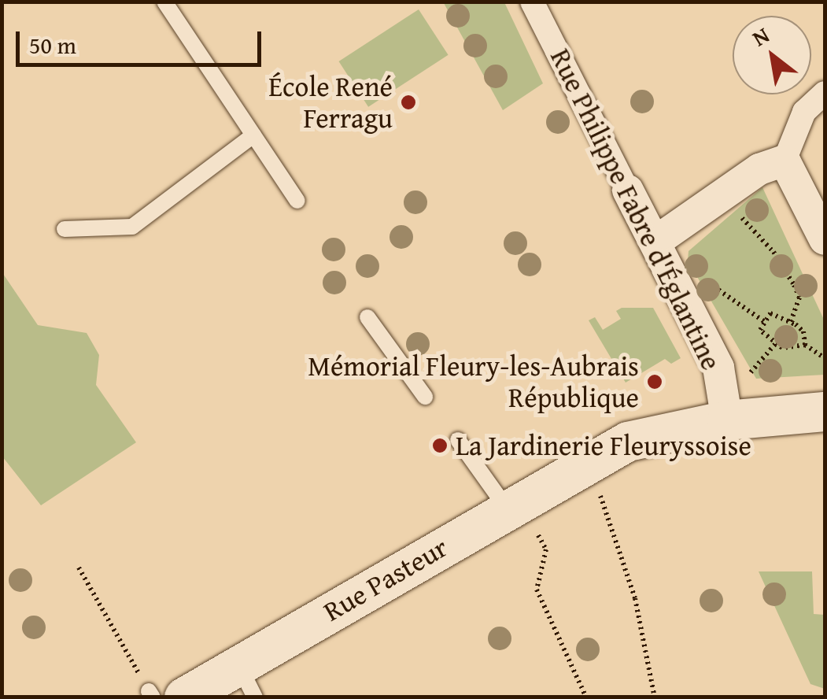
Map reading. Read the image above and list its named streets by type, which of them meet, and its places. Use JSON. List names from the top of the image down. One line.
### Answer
{"streets":{"street":["Rue Philippe Fabre d'Églantine","Rue Pasteur"]},"crossings":[["Rue Philippe Fabre d'Églantine","Rue Pasteur"]],"places":["École René Ferragu","Mémorial Fleury-les-Aubrais République","La Jardinerie Fleuryssoise"],"scale_bar":"50 m","north":"top left"}
